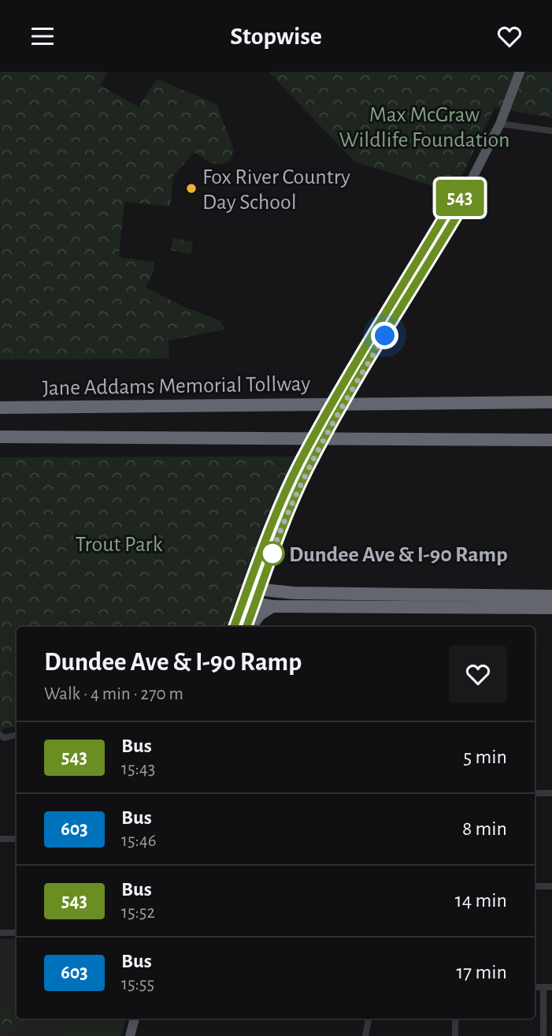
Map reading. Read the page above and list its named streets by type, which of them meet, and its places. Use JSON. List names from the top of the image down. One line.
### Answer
{"streets":{"highway":["Jane Addams Memorial Tollway"]},"parks":["Max McGraw Wildlife Foundation","Trout Park"],"places":["Fox River Country Day School","Dundee Ave & I-90 Ramp"],"lines":["bus line 543"],"page":{"header":"Stopwise","on_map":"543","heading":["Dundee Ave & I-90 Ramp","Walk · 4 min · 270 m"],"list":[{"mark":"543","name":"Bus","note":"15:43","value":"5 min"},{"mark":"603","name":"Bus","note":"15:46","value":"8 min"},{"mark":"543","name":"Bus","note":"15:52","value":"14 min"},{"mark":"603","name":"Bus","note":"15:55","value":"17 min"}]}}
